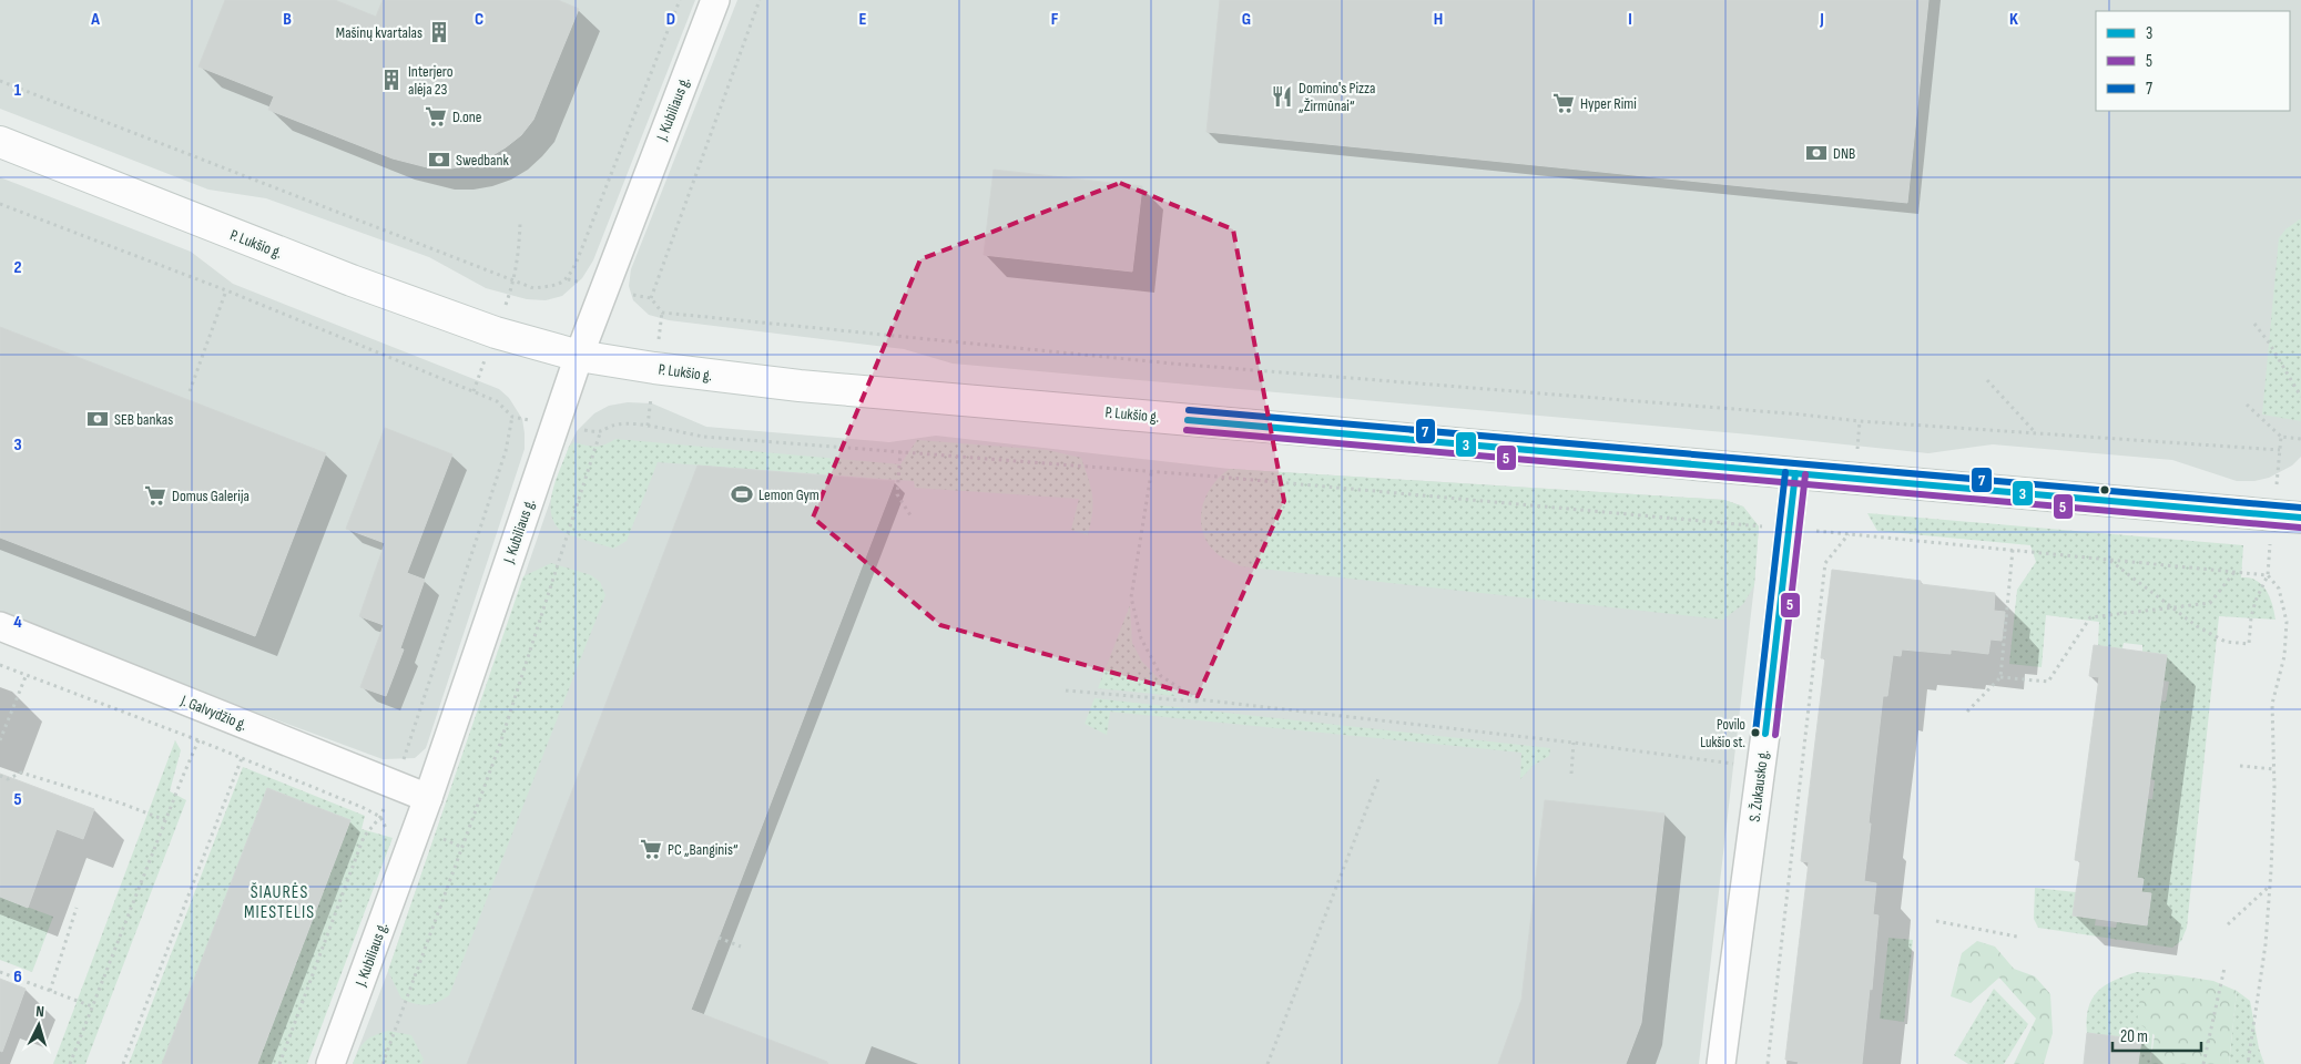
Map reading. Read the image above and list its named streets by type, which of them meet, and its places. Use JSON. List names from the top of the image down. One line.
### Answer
{"streets":{"street":["J. Kubiliaus g.","P. Lukšio g.","J. Galvydžio g.","S. Žukausko g."]},"crossings":[["J. Kubiliaus g.","P. Lukšio g."],["J. Kubiliaus g.","J. Galvydžio g."],["P. Lukšio g.","S. Žukausko g."]],"districts":["ŠIAURĖS MIESTELIS"],"places":{"building":["Mašinų kvartalas","Interjero alėja 23"],"restaurant":["Domino's Pizza „Žirmūnai“"],"supermarket":["Hyper Rimi","D.one","Domus Galerija","PC „Banginis“"],"bank":["DNB","Swedbank","SEB bankas"],"sports":["Lemon Gym"],"other":["Povilo Lukšio st."]},"lines":["transit line 7","transit line 3","transit line 5"],"legend":["3","5","7"],"scale_bar":"20 m","north":"top","grid":{"columns":["A","B","C","D","E","F","G","H","I","J","K"],"rows":["1","2","3","4","5","6"]}}
